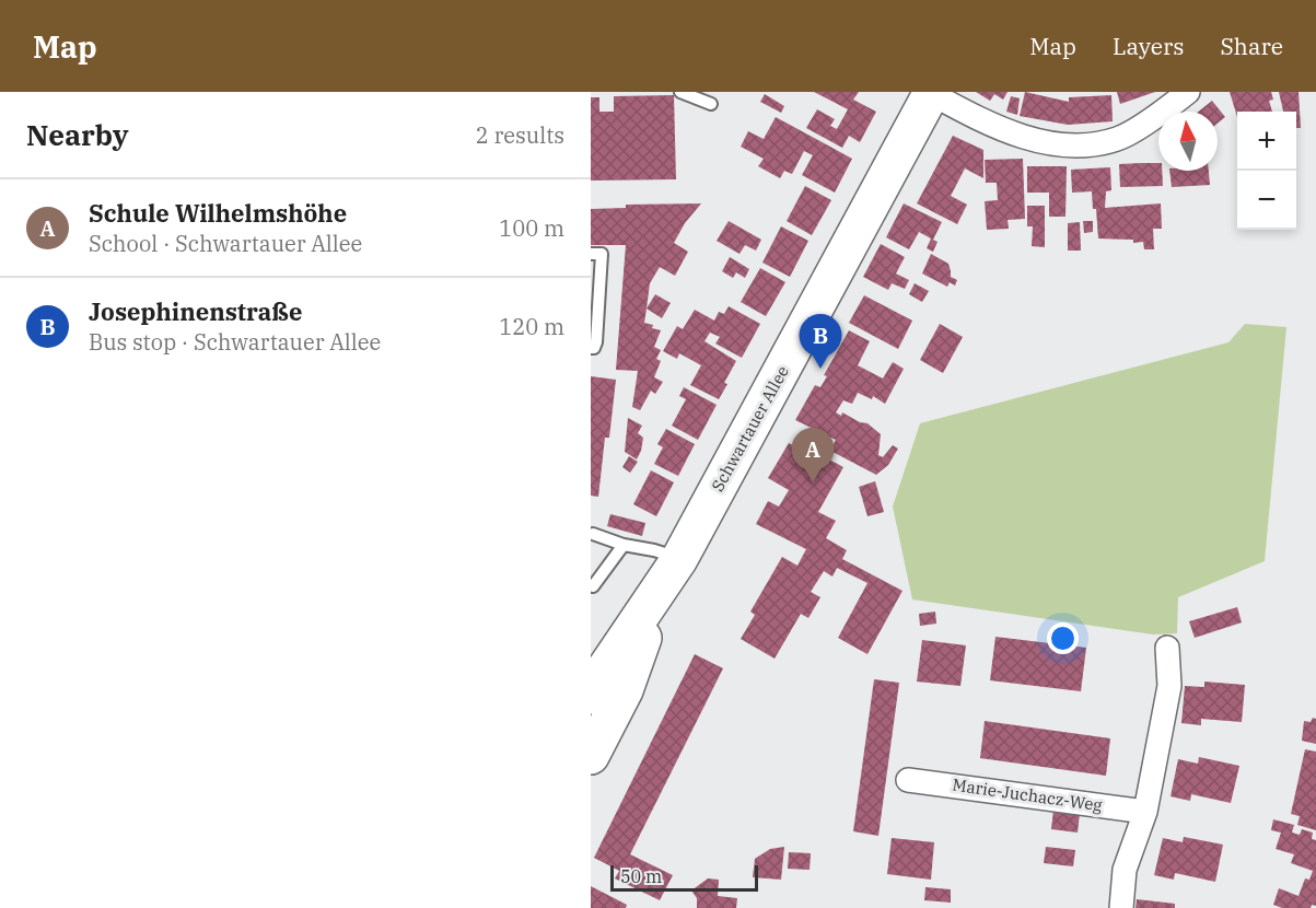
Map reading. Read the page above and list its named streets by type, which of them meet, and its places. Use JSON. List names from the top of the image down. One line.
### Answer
{"streets":{"main road":["Schwartauer Allee"],"street":["Marie-Juchacz-Weg"]},"scale_bar":"50 m","north":"top","page":{"header":"Map","nav":["Map","Layers","Share"],"heading":["Nearby","2 results"],"map_buttons":["+","−"],"list":[{"mark":"A","name":"Schule Wilhelmshöhe","note":"School · Schwartauer Allee","value":"100 m"},{"mark":"B","name":"Josephinenstraße","note":"Bus stop · Schwartauer Allee","value":"120 m"}],"pins":["B","A"],"scale":"50 m"}}
